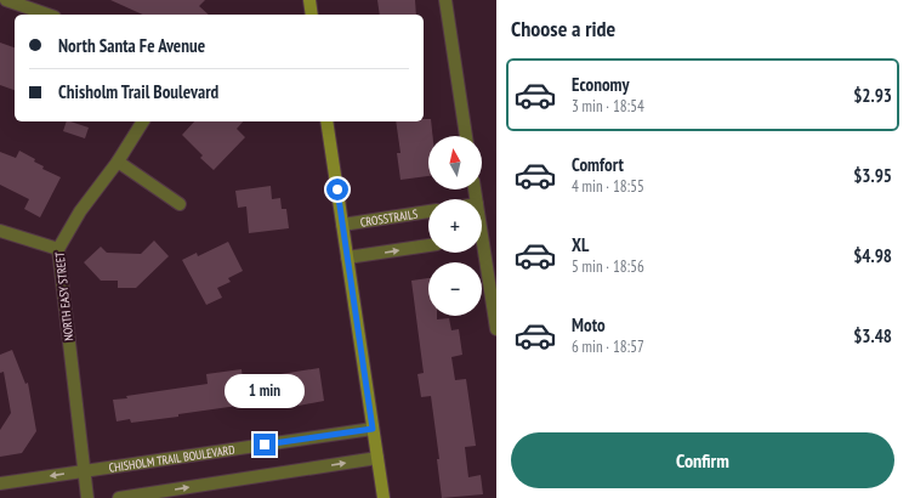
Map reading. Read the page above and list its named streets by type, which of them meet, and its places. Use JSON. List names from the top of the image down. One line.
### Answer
{"streets":{"street":["CROSSTRAILS","NORTH EASY STREET","CHISHOLM TRAIL BOULEVARD"]},"crossings":[["NORTH EASY STREET","CHISHOLM TRAIL BOULEVARD"]],"north":"top","page":{"heading":"Choose a ride","banner":["North Santa Fe Avenue","Chisholm Trail Boulevard"],"list":[{"name":"Economy","note":"3 min · 18:54","value":"$2.93"},{"name":"Comfort","note":"4 min · 18:55","value":"$3.95"},{"name":"XL","note":"5 min · 18:56","value":"$4.98"},{"name":"Moto","note":"6 min · 18:57","value":"$3.48"}],"map_buttons":["+","−"],"bubble":"1 min","buttons":"Confirm"}}
